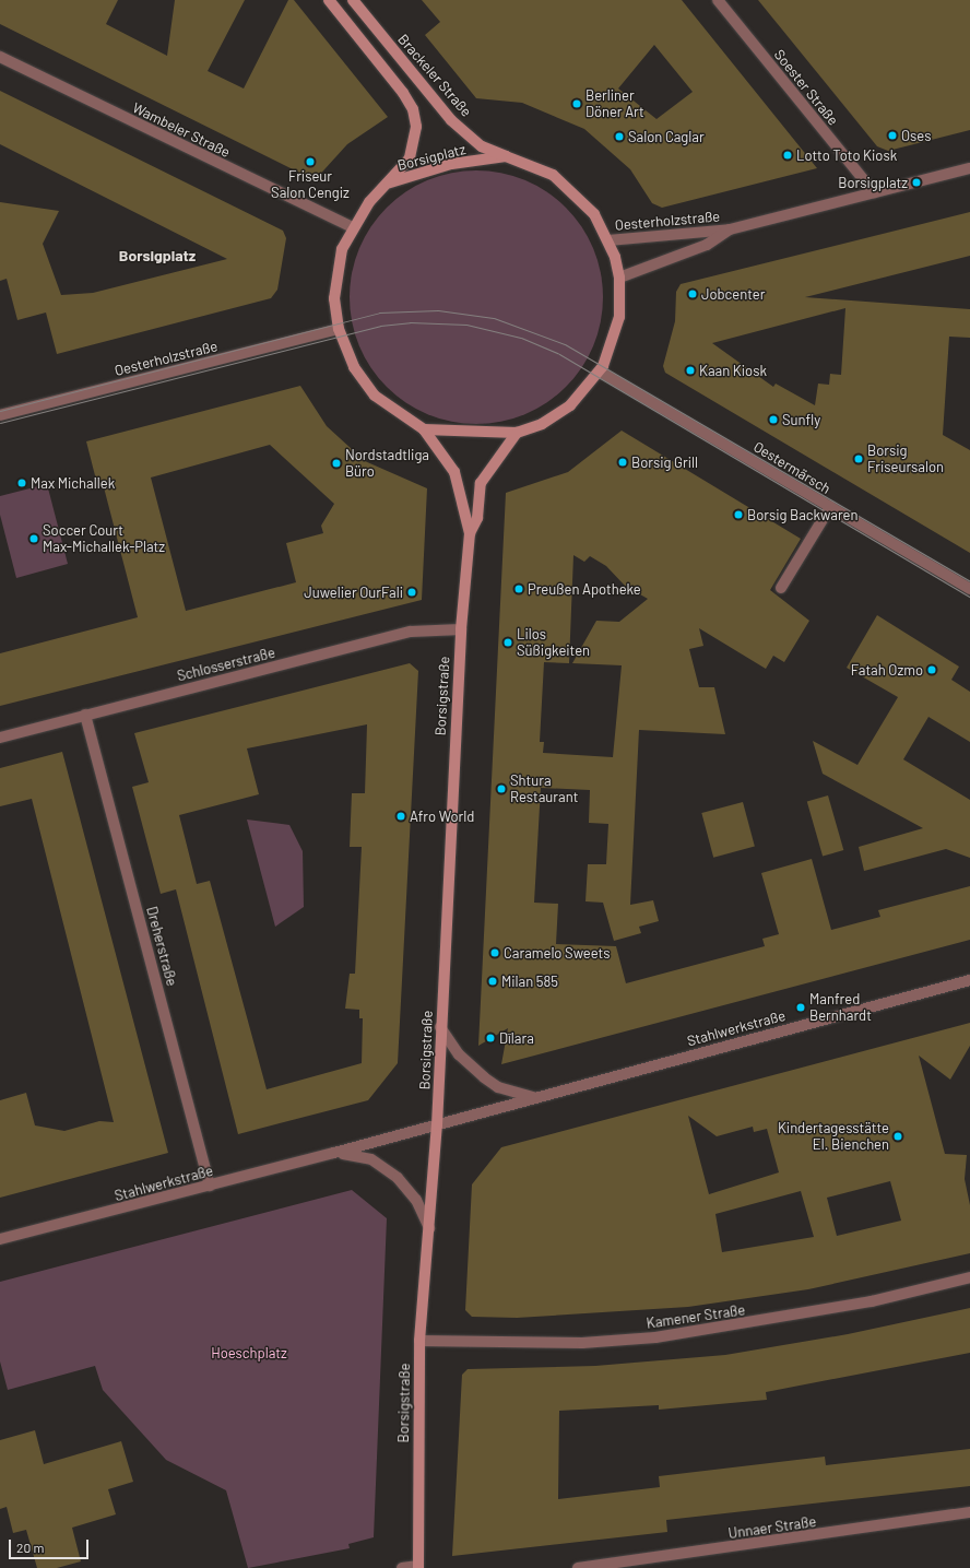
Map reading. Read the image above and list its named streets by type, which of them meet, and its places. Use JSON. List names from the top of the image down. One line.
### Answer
{"streets":{"main road":["Brackeler Straße","Borsigplatz","Borsigstraße"],"street":["Soester Straße","Wambeler Straße","Oesterholzstraße","Oestermärsch","Schlosserstraße","Dreherstraße","Stahlwerkstraße","Kamener Straße","Unnaer Straße"]},"crossings":[["Brackeler Straße","Borsigplatz"],["Soester Straße","Oesterholzstraße"],["Wambeler Straße","Borsigplatz"],["Borsigplatz","Oesterholzstraße"],["Borsigplatz","Oestermärsch"],["Borsigplatz","Borsigstraße"],["Schlosserstraße","Borsigstraße"],["Schlosserstraße","Dreherstraße"],["Borsigstraße","Stahlwerkstraße"],["Borsigstraße","Kamener Straße"],["Dreherstraße","Stahlwerkstraße"]],"districts":["Borsigplatz"],"parks":["Hoeschplatz"],"places":["Berliner Döner Art","Oses","Salon Caglar","Lotto Toto Kiosk","Friseur Salon Cengiz","Borsigplatz","Jobcenter","Kaan Kiosk","Sunfly","Borsig Friseursalon","Borsig Grill","Nordstadtliga Büro","Max Michallek","Borsig Backwaren","Soccer Court Max-Michallek-Platz","Preußen Apotheke","Juwelier OurFali","Lilos Süßigkeiten","Fatah Ozmo","Shtura Restaurant","Afro World","Caramelo Sweets","Milan 585","Manfred Bernhardt","Dīlara","Kindertagesstätte EI. Bienchen"],"scale_bar":"20 m"}
